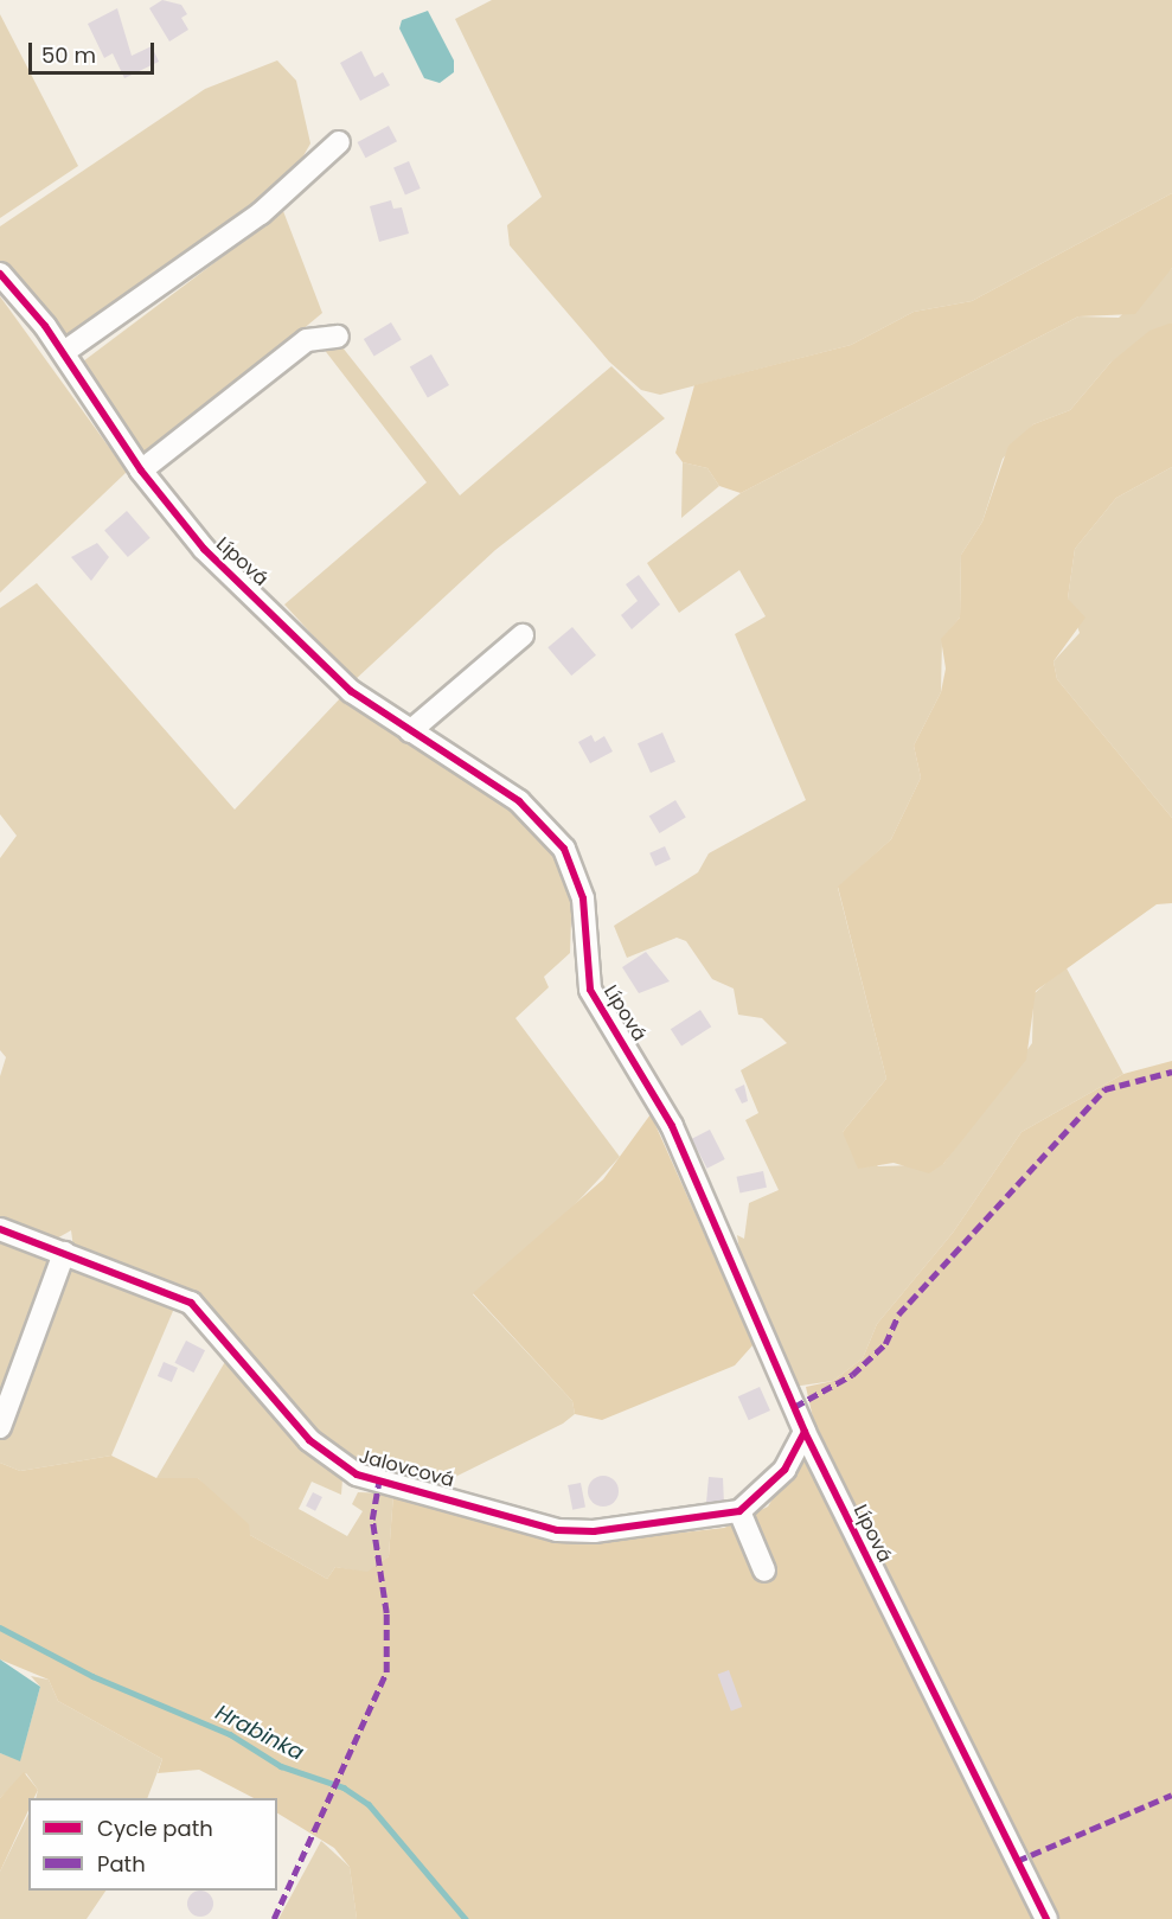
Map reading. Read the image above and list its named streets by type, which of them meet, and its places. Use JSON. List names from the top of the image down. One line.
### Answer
{"streets":{"street":["Lípová","Jalovcová"]},"water":["Hrabinka"],"legend":["Cycle path","Path"],"scale_bar":"50 m"}
